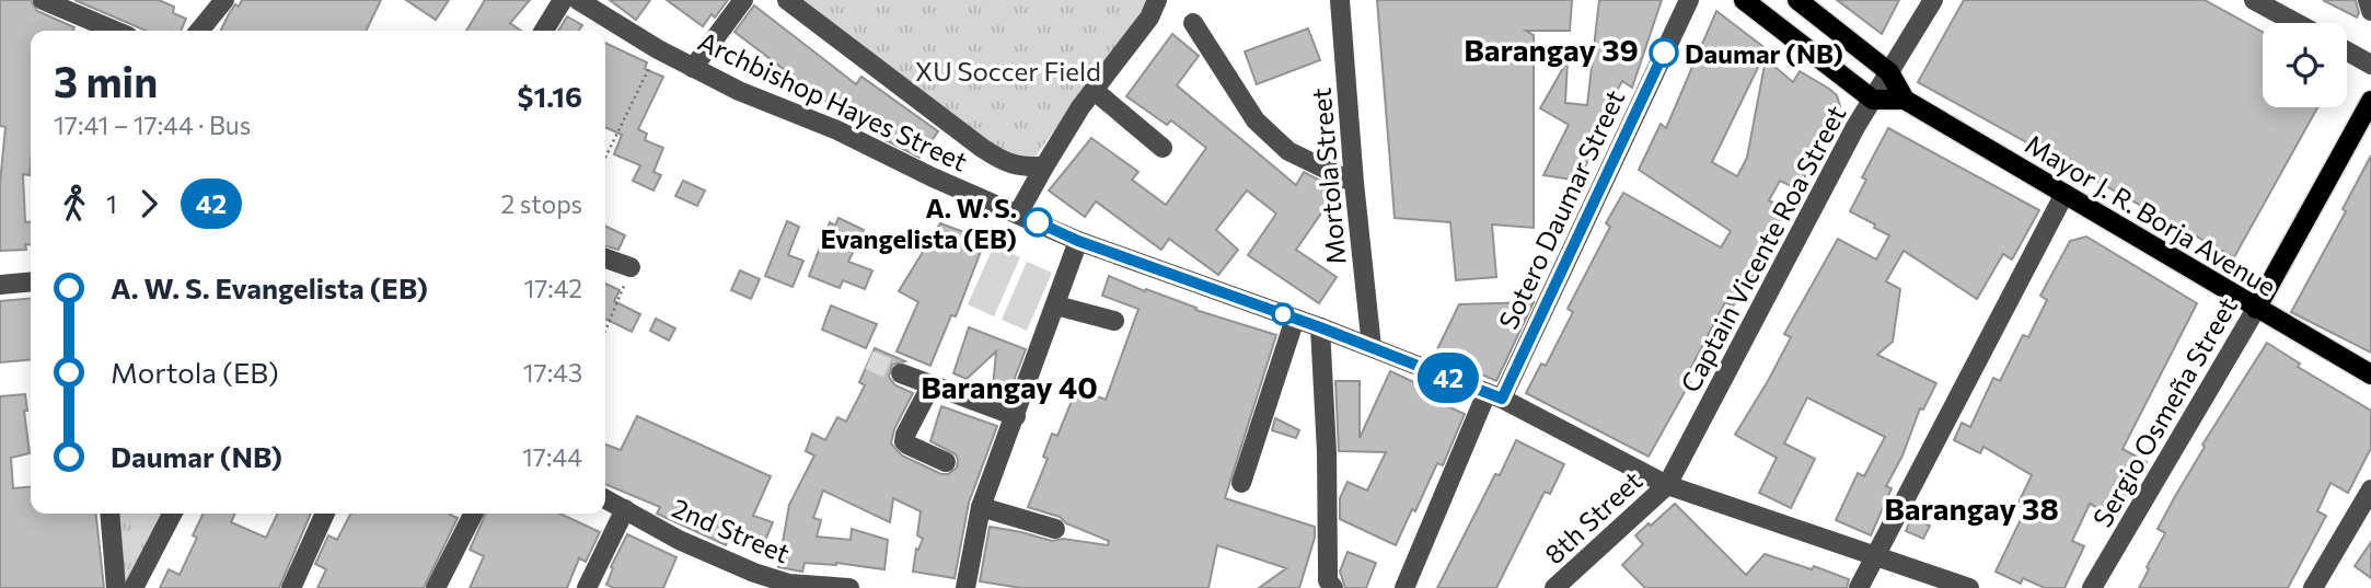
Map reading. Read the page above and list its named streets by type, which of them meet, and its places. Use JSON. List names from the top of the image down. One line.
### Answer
{"streets":{"main road":["Mayor J. R. Borja Avenue","Sergio Osmeña Street"],"street":["Archbishop Hayes Street","Mortola Street","Sotero Daumar Street","Captain Vicente Roa Street","8th Street","2nd Street"]},"crossings":[["Archbishop Hayes Street","Mortola Street"],["Archbishop Hayes Street","Sotero Daumar Street"],["Archbishop Hayes Street","Captain Vicente Roa Street"],["Archbishop Hayes Street","8th Street"],["Mayor J. R. Borja Avenue","Sergio Osmeña Street"],["Captain Vicente Roa Street","8th Street"]],"districts":["Barangay 39","Barangay 40","Barangay 38"],"parks":["XU Soccer Field"],"places":["Daumar (NB)","A. W. S. Evangelista (EB)"],"lines":["bus line 42"],"page":{"on_map":"42","heading":["3 min","17:41 – 17:44 · Bus","$1.16"],"legs":["1","42","2 stops"],"list":[{"name":"A. W. S. Evangelista (EB)","value":"17:42"},{"name":"Mortola (EB)","value":"17:43"},{"name":"Daumar (NB)","value":"17:44"}]}}
